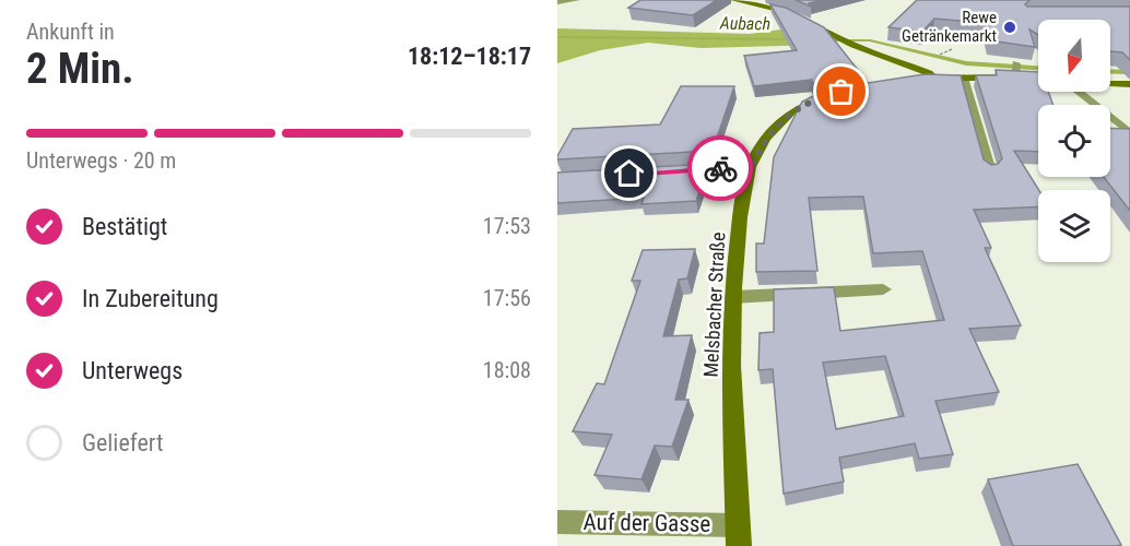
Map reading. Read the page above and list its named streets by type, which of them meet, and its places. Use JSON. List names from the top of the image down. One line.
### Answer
{"streets":{"street":["Melsbacher Straße","Auf der Gasse"]},"crossings":[["Melsbacher Straße","Auf der Gasse"]],"water":["Aubach"],"places":["Rewe Getränkemarkt"],"north":"bottom","page":{"heading":["2 Min.","Ankunft in","18:12–18:17"],"bar":"Unterwegs · 20 m","list":[["Bestätigt","17:53"],["In Zubereitung","17:56"],["Unterwegs","18:08"],"Geliefert"]}}
